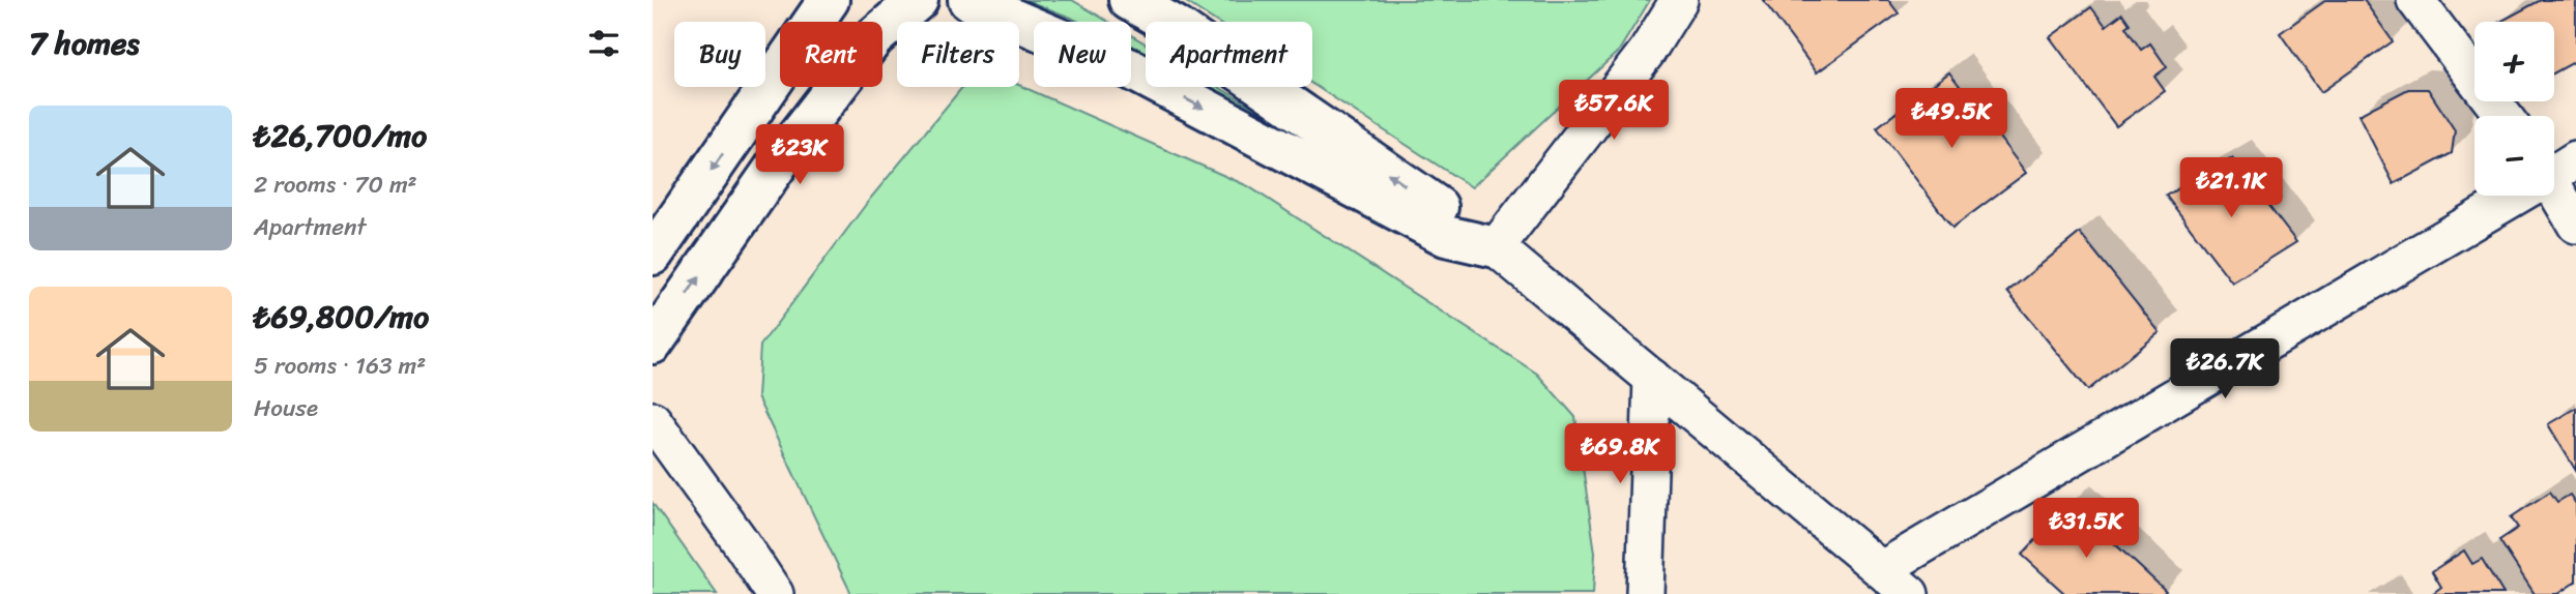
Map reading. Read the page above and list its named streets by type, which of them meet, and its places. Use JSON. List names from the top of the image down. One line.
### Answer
{"page":{"heading":"7 homes","map_buttons":["+","−"],"chip":["Buy","Rent","Filters","New","Apartment"],"price":["₺57.6K","₺49.5K","₺23K","₺21.1K","₺26.7K","₺69.8K","₺31.5K"],"list":[{"name":"₺26,700/mo","note":"2 rooms · 70 m² · Apartment"},{"name":"₺69,800/mo","note":"5 rooms · 163 m² · House"}]}}
